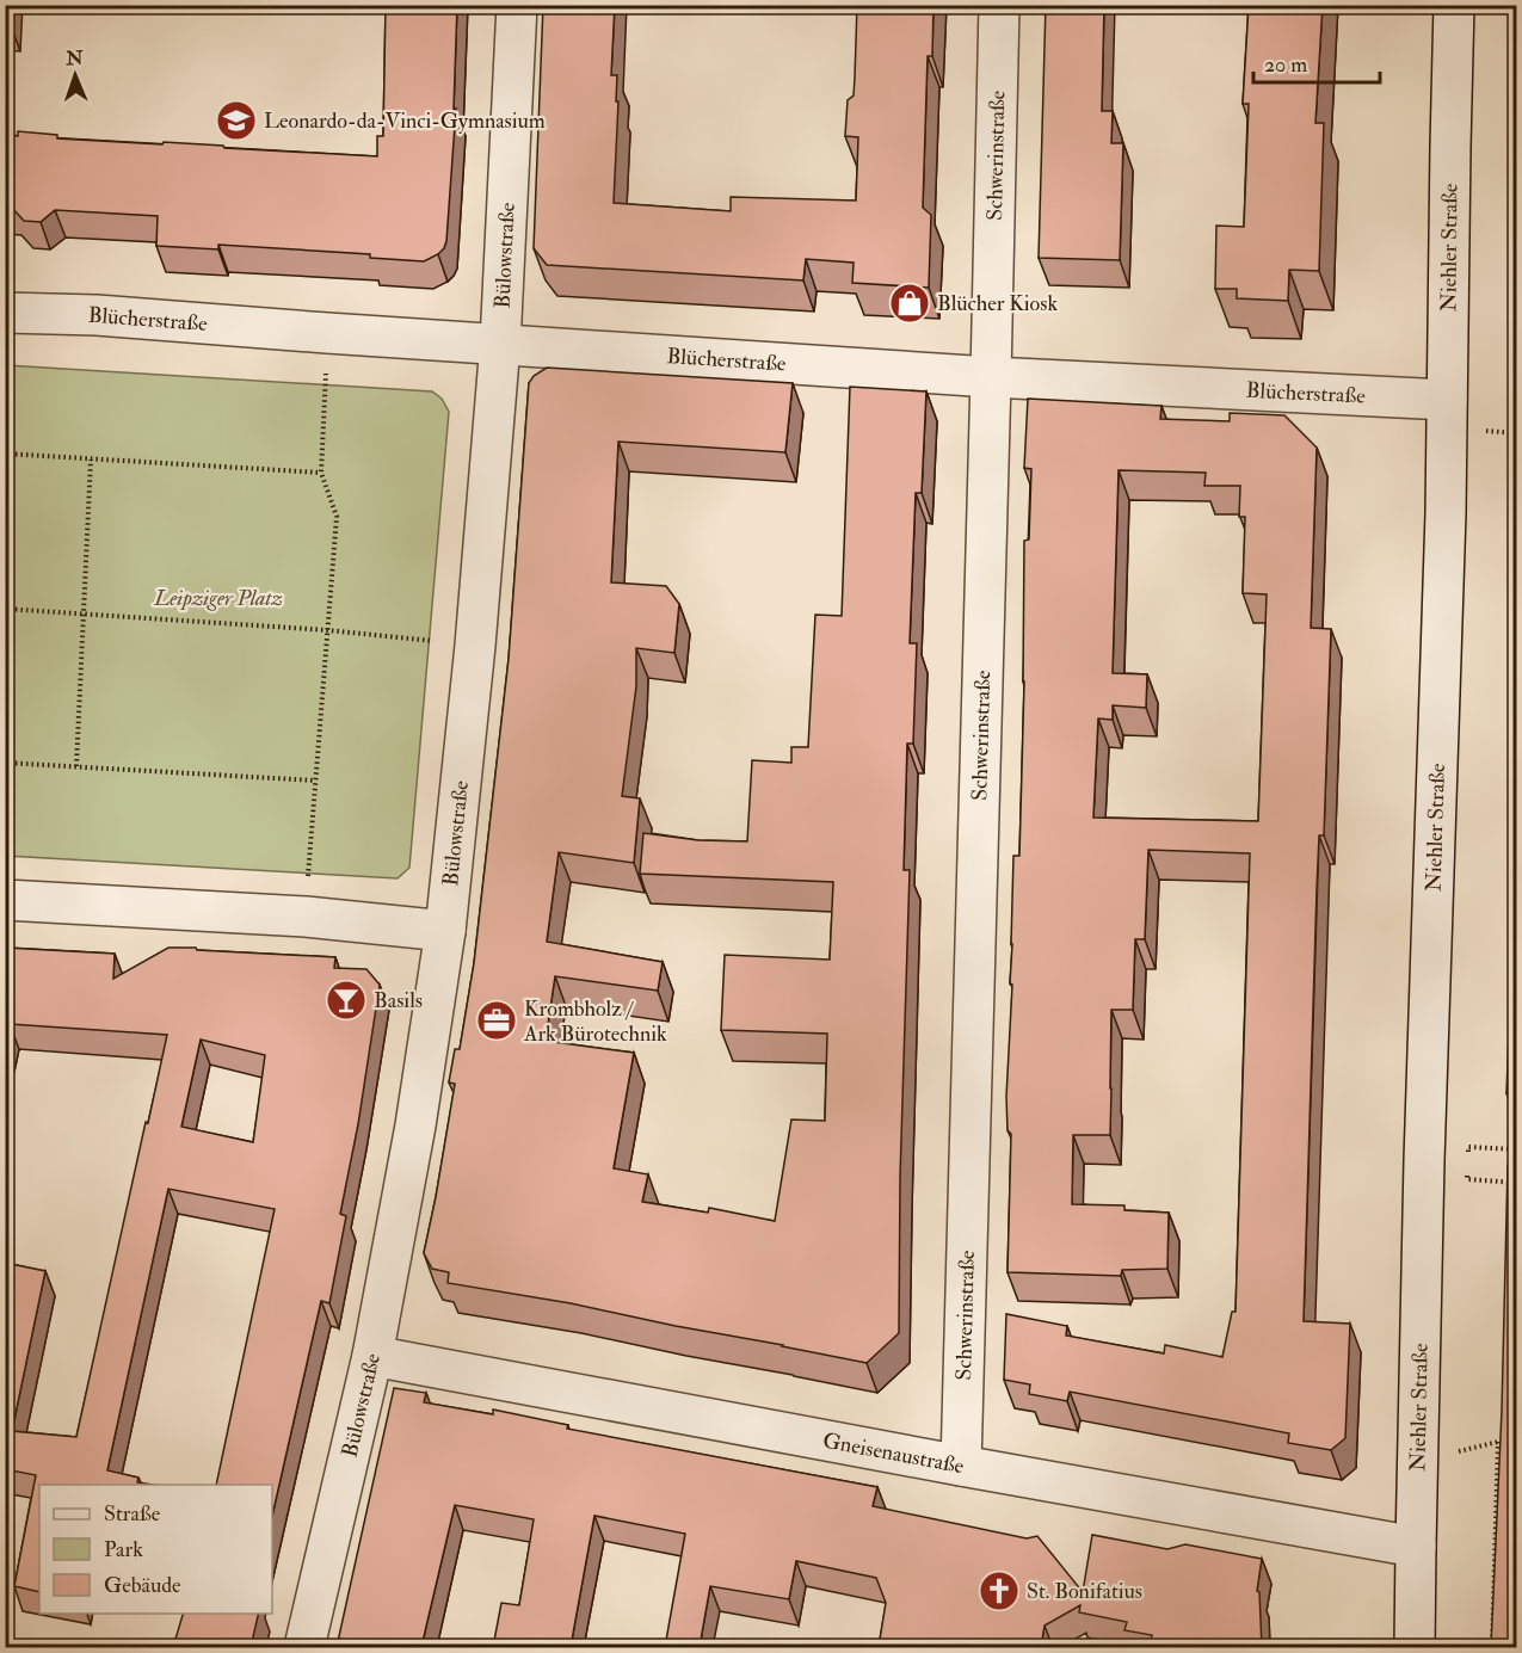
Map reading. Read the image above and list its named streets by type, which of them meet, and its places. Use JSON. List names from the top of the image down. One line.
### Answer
{"streets":{"street":["Schwerinstraße","Niehler Straße","Bülowstraße","Blücherstraße","Gneisenaustraße"]},"crossings":[["Schwerinstraße","Blücherstraße"],["Schwerinstraße","Gneisenaustraße"],["Niehler Straße","Blücherstraße"],["Niehler Straße","Gneisenaustraße"],["Bülowstraße","Blücherstraße"],["Bülowstraße","Gneisenaustraße"]],"parks":["Leipziger Platz"],"places":{"school or university":["Leonardo-da-Vinci-Gymnasium"],"shop":["Blücher Kiosk"],"bar":["Basils"],"office":["Krombholz / Ark Bürotechnik"],"church":["St. Bonifatius"]},"legend":["Straße","Park","Gebäude"],"scale_bar":"20 m","north":"top"}
